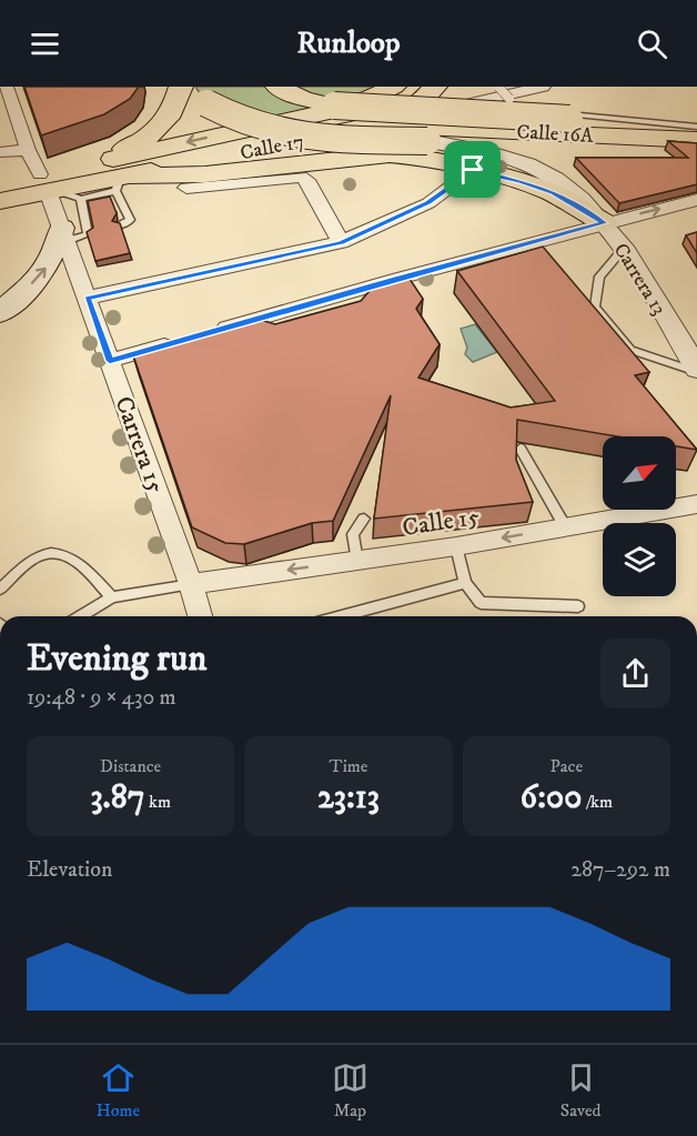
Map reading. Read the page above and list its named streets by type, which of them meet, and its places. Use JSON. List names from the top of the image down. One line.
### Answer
{"streets":{"main road":["Calle 16A","Calle 17"],"street":["Carrera 13","Carrera 15","Calle 15"]},"crossings":[["Calle 16A","Calle 17"],["Calle 17","Carrera 15"],["Carrera 15","Calle 15"]],"one_way":["Calle 15"],"north":"top right","page":{"header":"Runloop","heading":["Evening run","19:48 · 9 × 430 m"],"stats":[["Distance","3.87 km"],["Time","23:13"],["Pace","6:00 /km"]],"chart":["Elevation","287–292 m"],"tabs":["Home","Map","Saved"]}}
